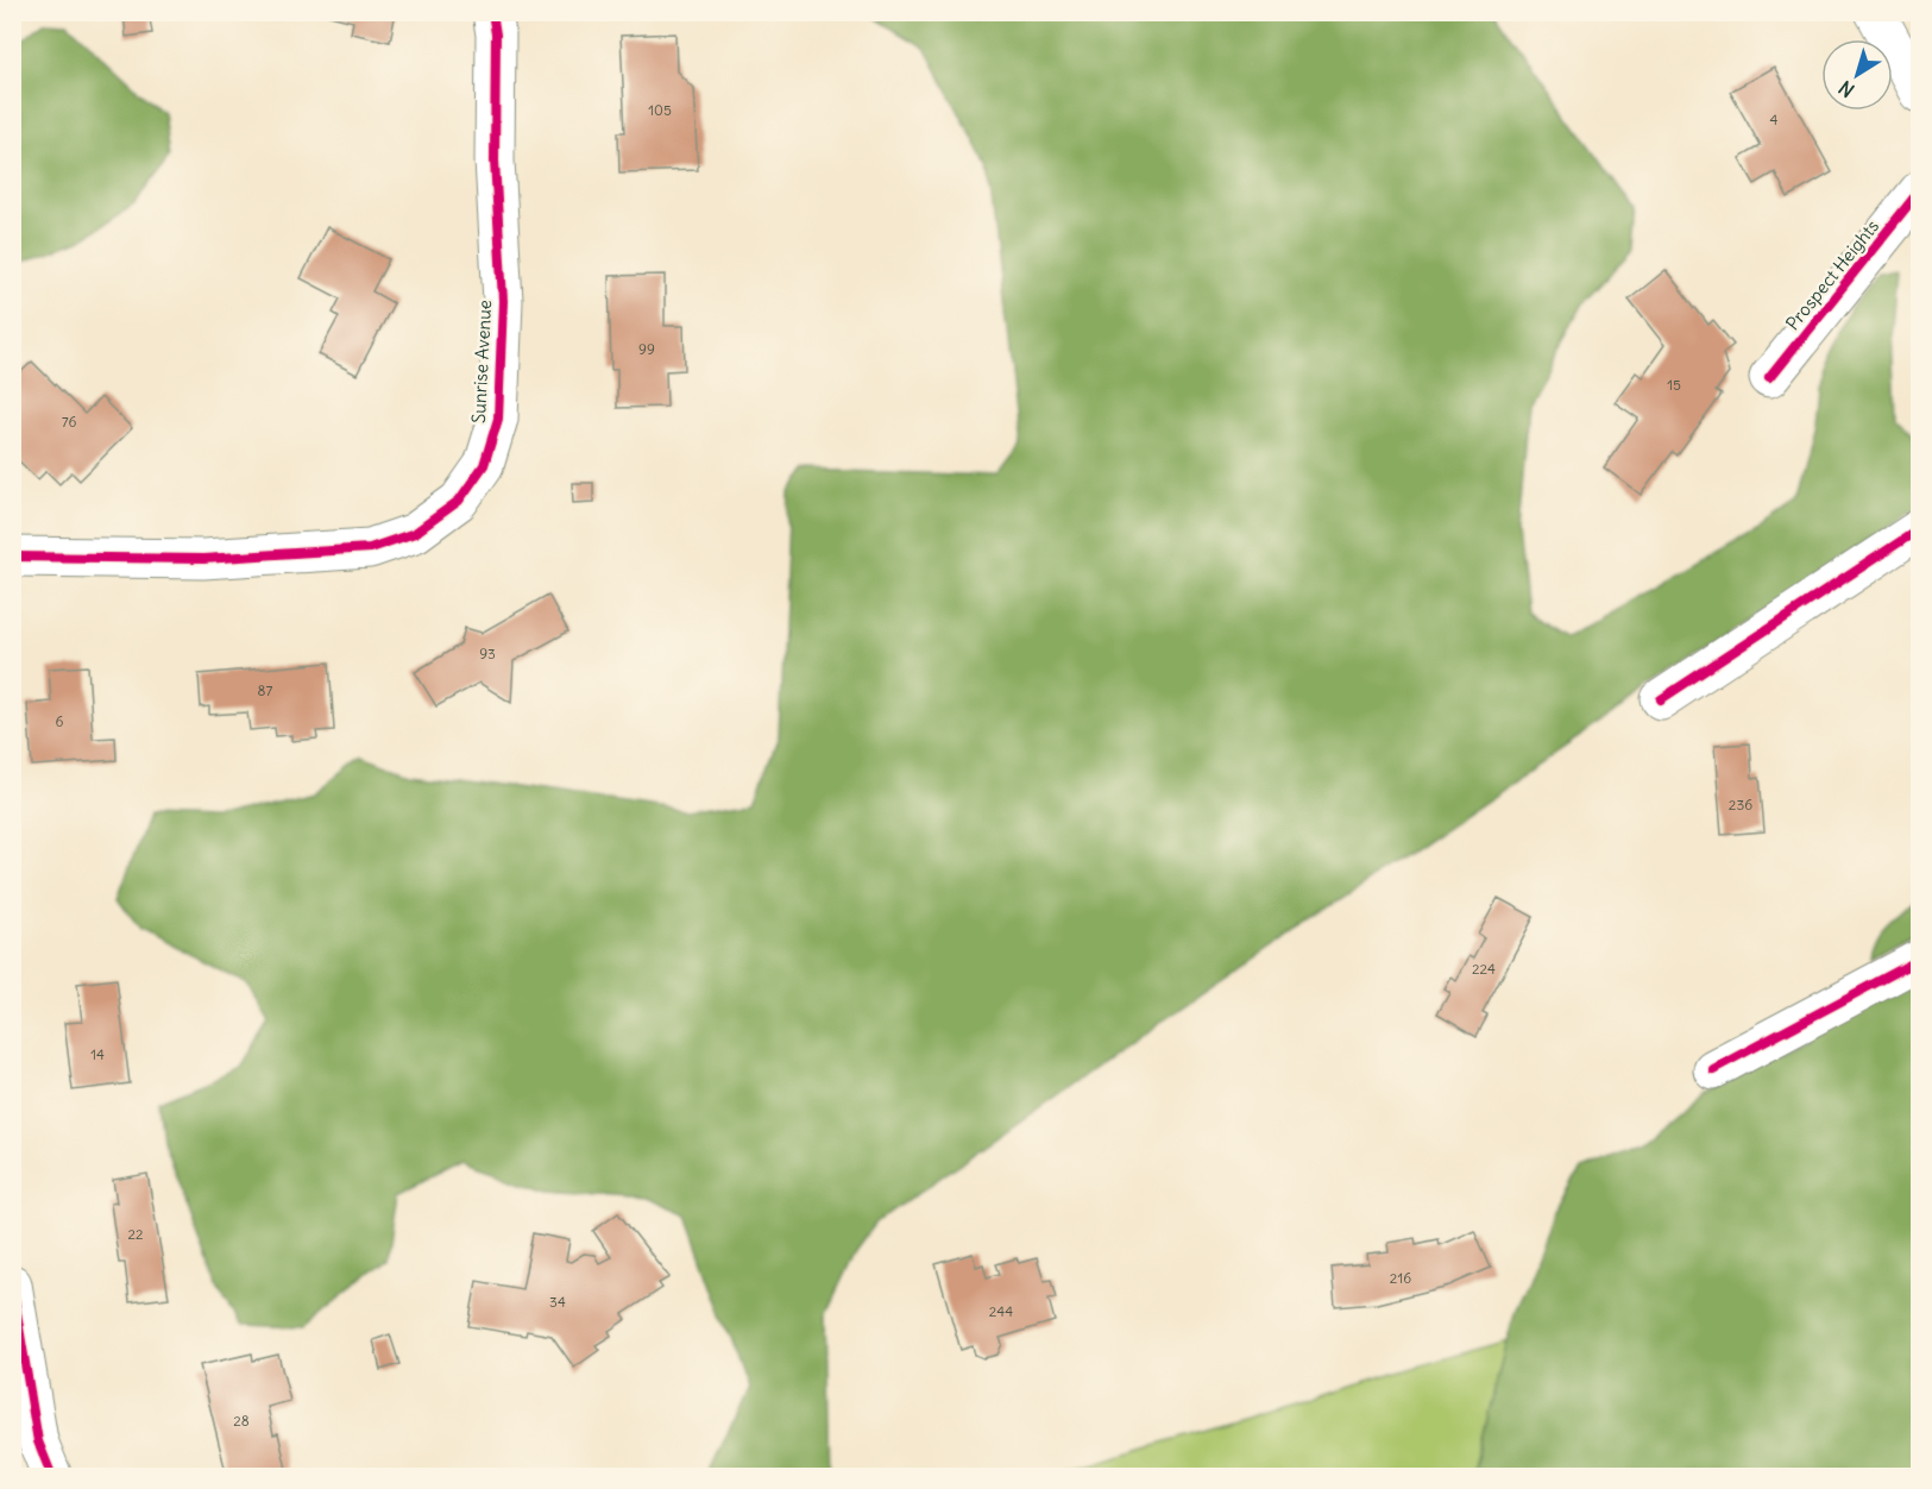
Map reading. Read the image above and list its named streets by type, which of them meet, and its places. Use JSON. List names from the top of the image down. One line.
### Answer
{"streets":{"street":["Prospect Heights","Sunrise Avenue"]},"house_numbers":["105","4","99","15","76","93","87","6","236","224","14","22","216","34","244","28"],"north":"bottom left"}
